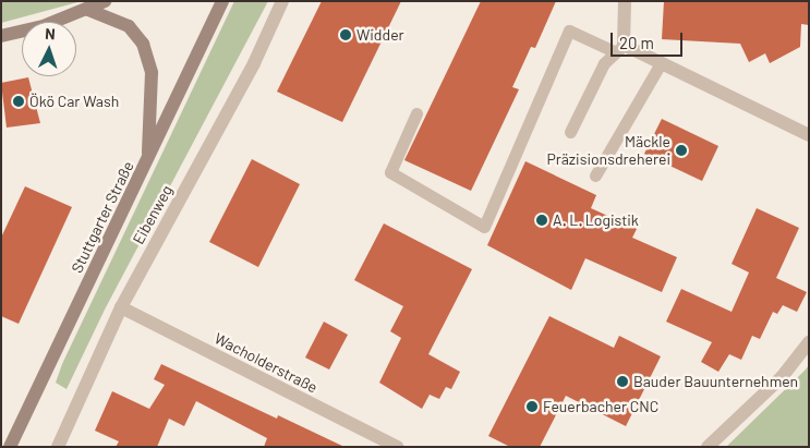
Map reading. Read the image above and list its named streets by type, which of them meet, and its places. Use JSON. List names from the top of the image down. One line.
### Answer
{"streets":{"main road":["Stuttgarter Straße"],"street":["Eibenweg","Wacholderstraße"]},"crossings":[["Eibenweg","Wacholderstraße"]],"places":["Widder","Ökö Car Wash","Mäckle Präzisionsdreherei","A. L. Logistik","Bauder Bauunternehmen","Feuerbacher CNC"],"scale_bar":"20 m","north":"top"}
